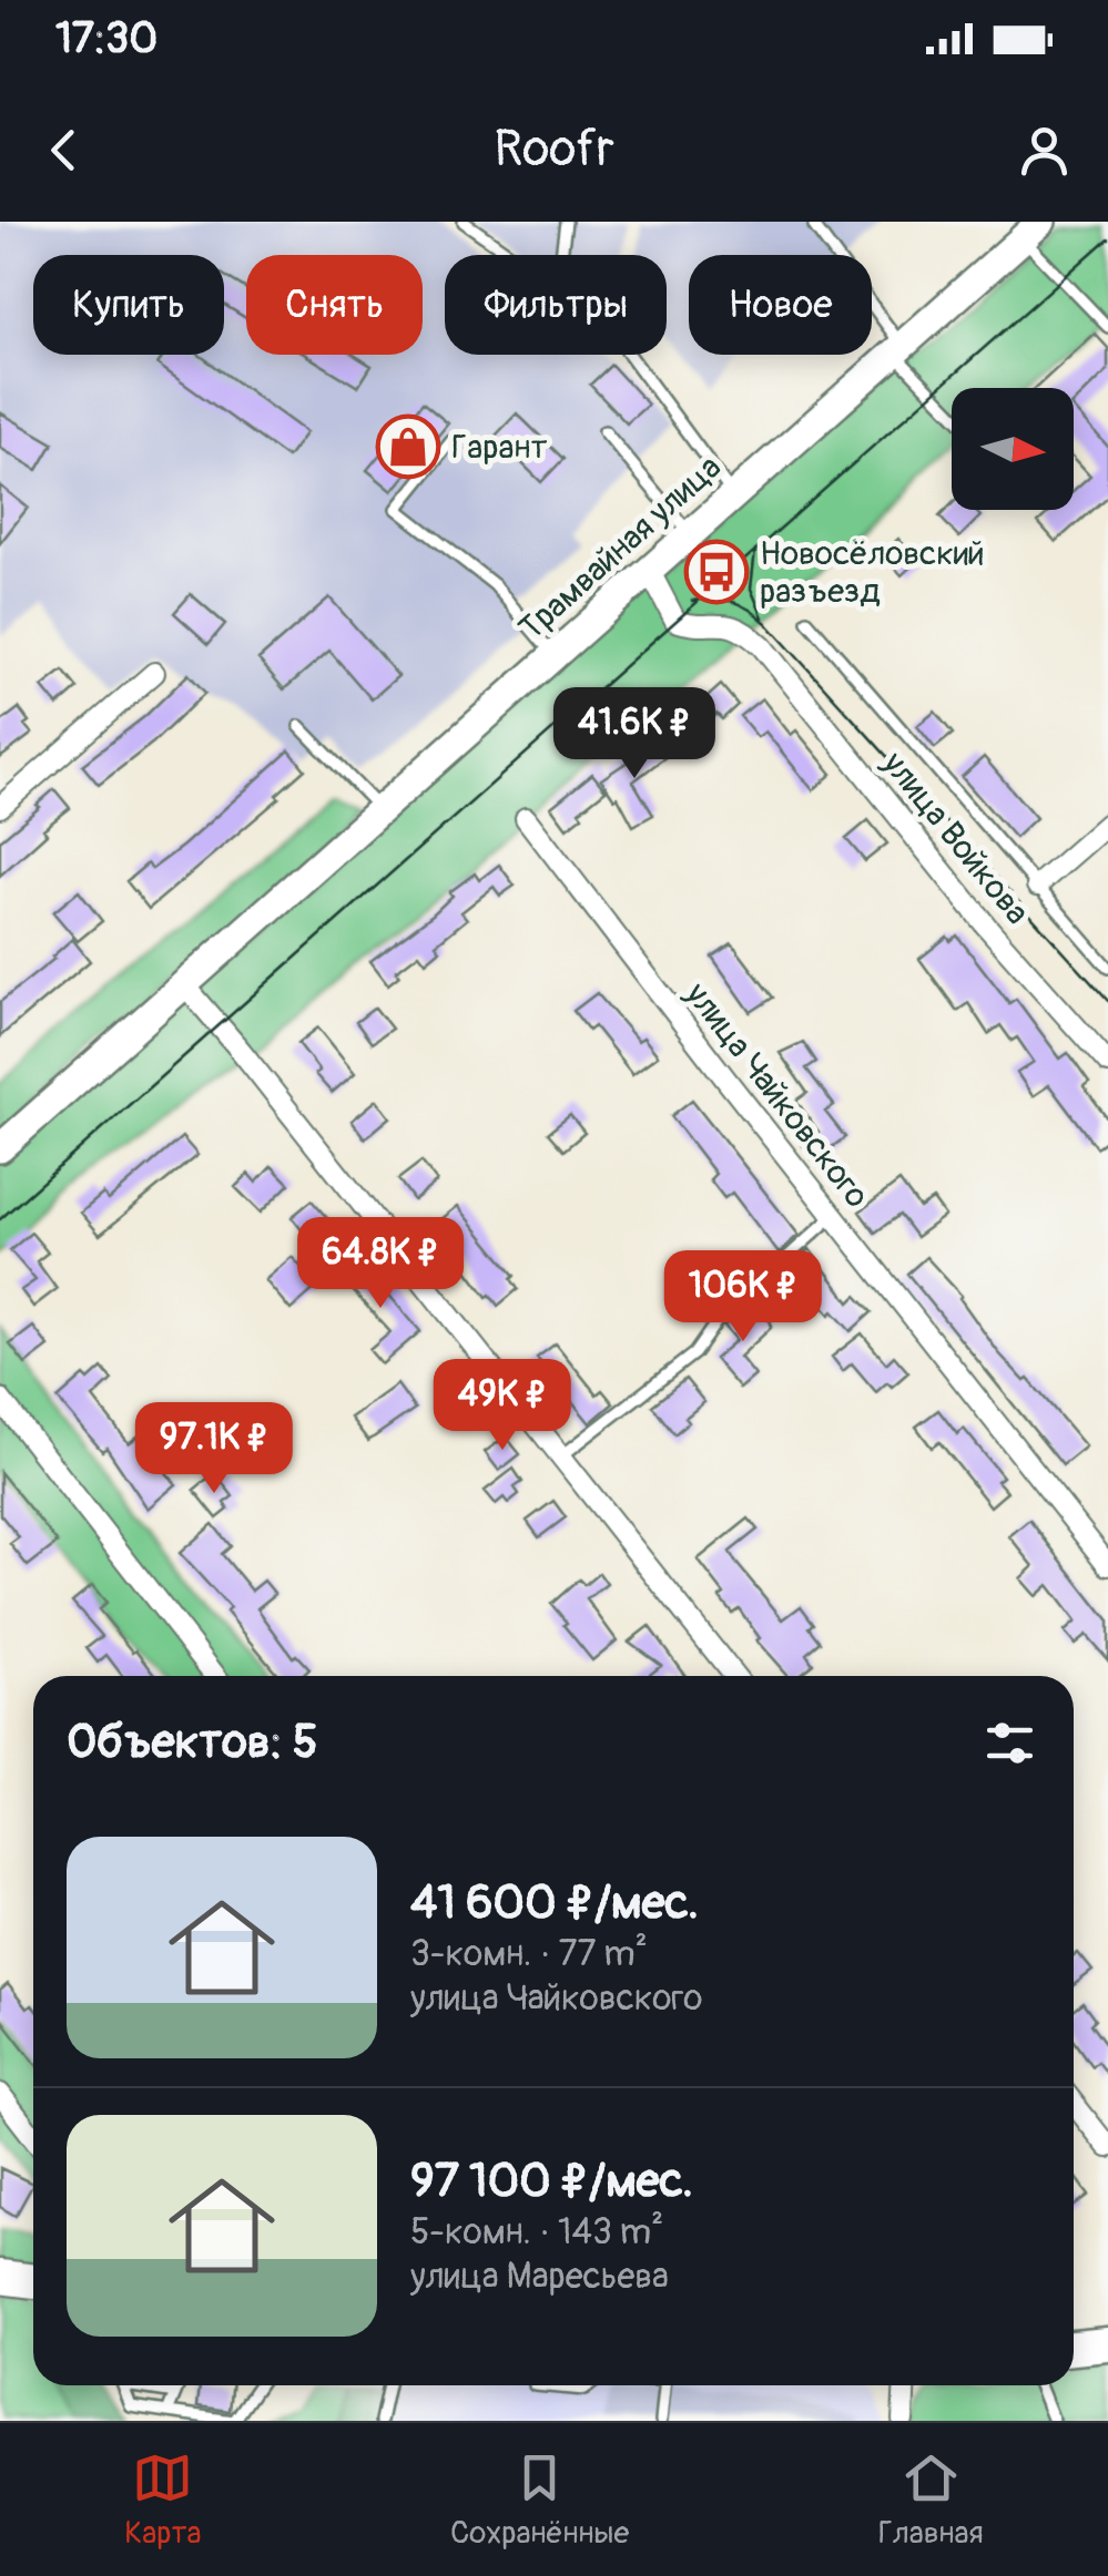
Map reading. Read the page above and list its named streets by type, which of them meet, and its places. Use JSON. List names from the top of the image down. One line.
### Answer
{"streets":{"main road":["Трамвайная улица"],"street":["улица Войкова","улица Чайковского"]},"crossings":[["Трамвайная улица","улица Войкова"]],"places":{"shop":["Гарант"],"bus stop":["Новосёловский разъезд"]},"north":"right","page":{"status":"17:30","header":"Roofr","chip":["Купить","Снять","Фильтры","Новое"],"price":["41.6K ₽","64.8K ₽","106K ₽","49K ₽","97.1K ₽"],"heading":"Объектов: 5","list":[{"name":"41 600 ₽/мес.","note":"3-комн. · 77 m² · улица Чайковского"},{"name":"97 100 ₽/мес.","note":"5-комн. · 143 m² · улица Маресьева"}],"tabs":["Карта","Сохранённые","Главная"]}}
